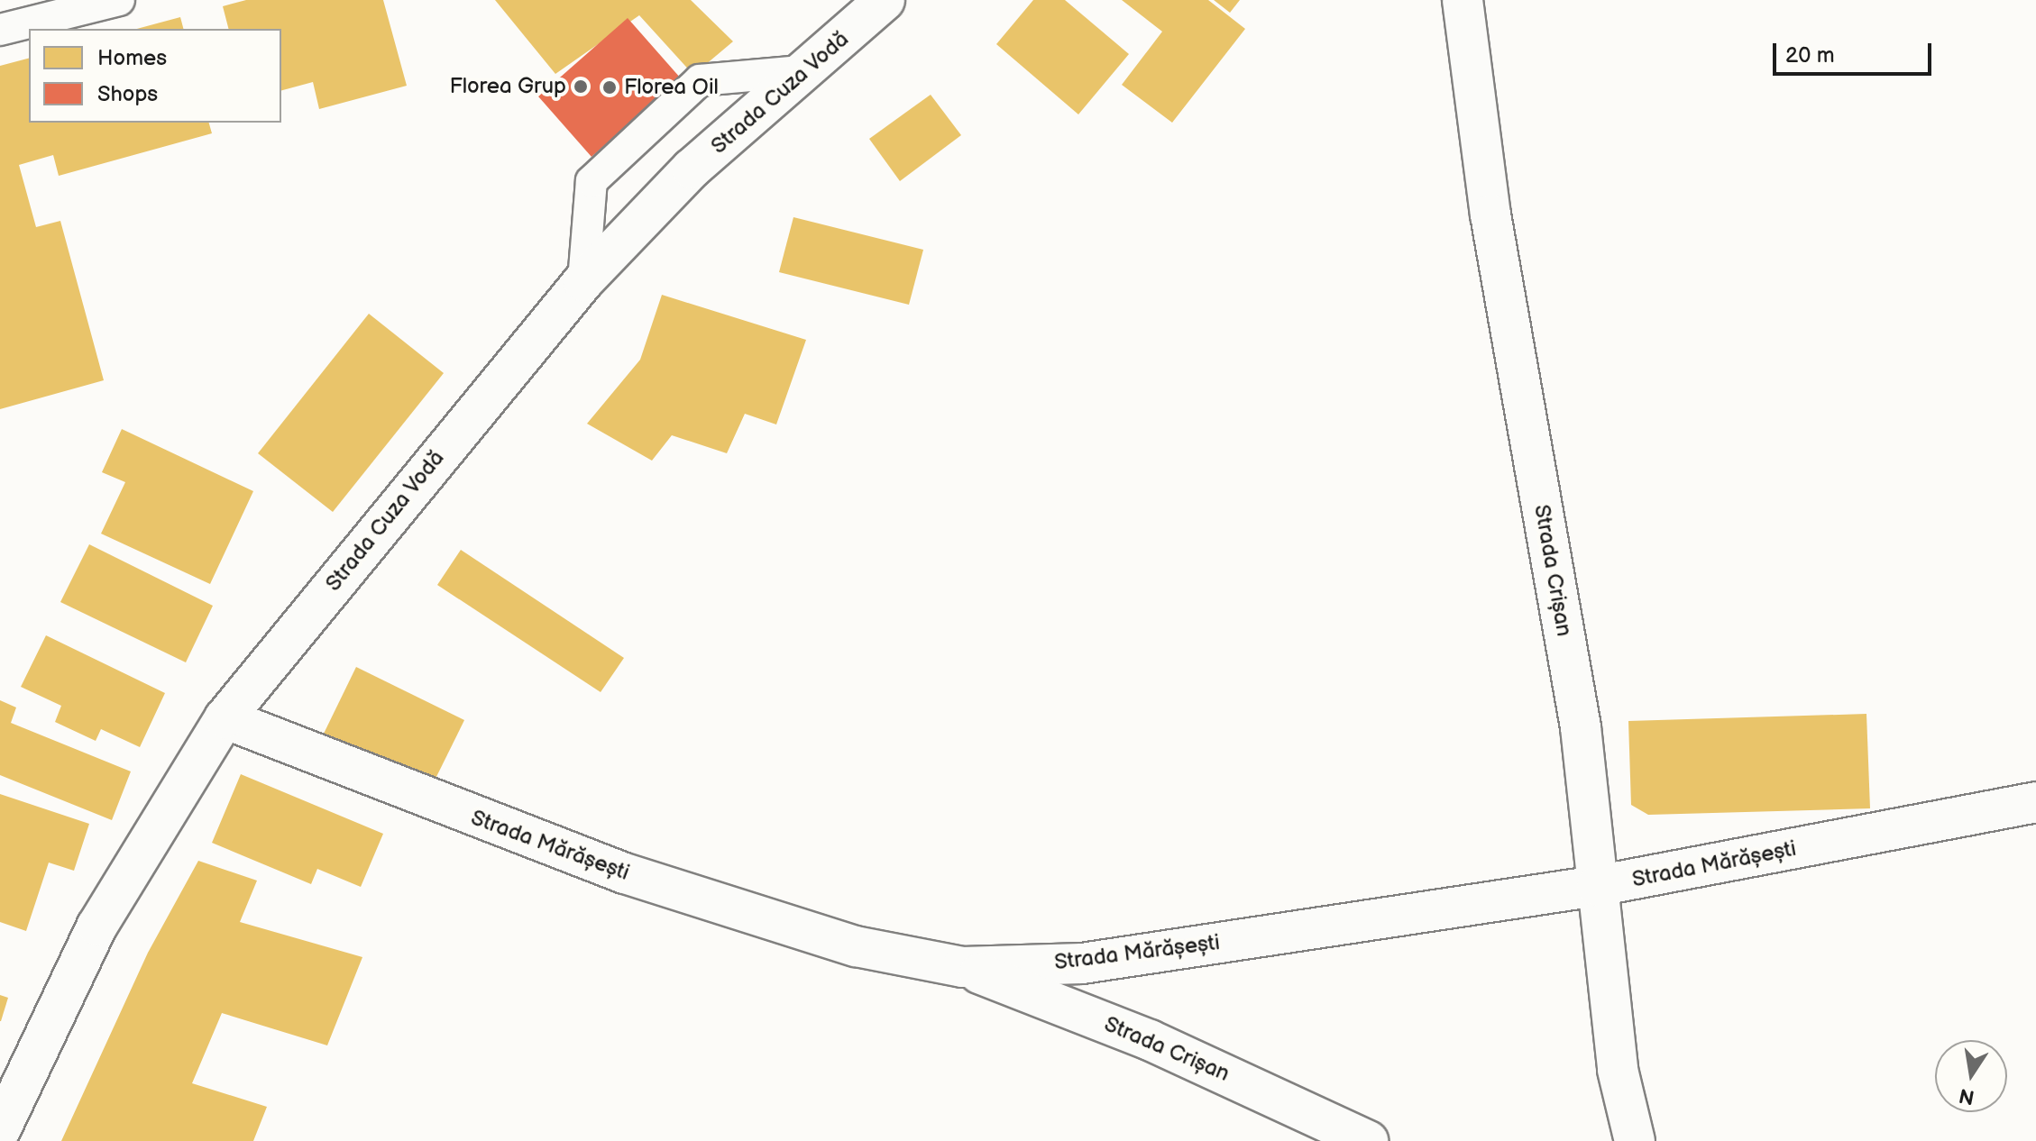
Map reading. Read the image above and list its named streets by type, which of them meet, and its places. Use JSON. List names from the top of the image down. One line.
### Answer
{"streets":{"street":["Strada Cuza Vodă","Strada Crișan","Strada Mărășești"]},"crossings":[["Strada Cuza Vodă","Strada Mărășești"],["Strada Crișan","Strada Mărășești"]],"places":["Florea Grup","Florea Oil"],"legend":["Homes","Shops"],"scale_bar":"20 m","north":"bottom"}
